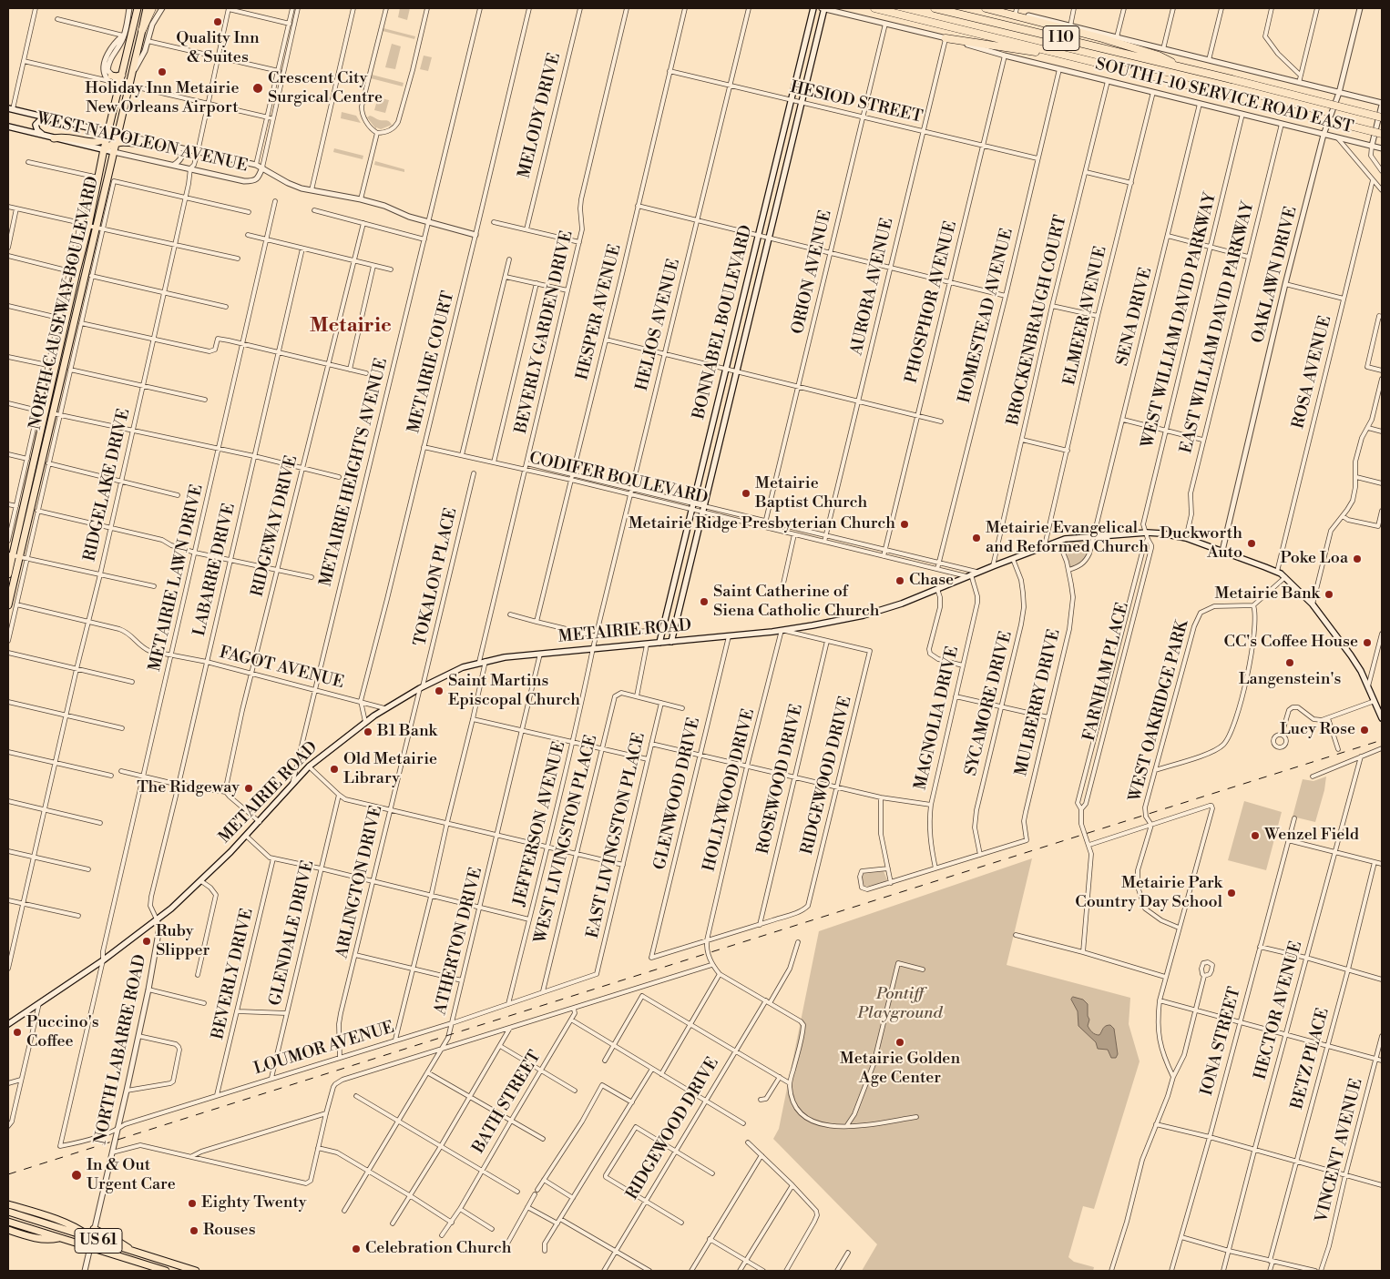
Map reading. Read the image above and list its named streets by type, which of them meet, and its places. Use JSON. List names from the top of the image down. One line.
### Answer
{"streets":{"highway":["I 10","NORTH CAUSEWAY BOULEVARD","US 61"],"main road":["WEST NAPOLEON AVENUE","BONNABEL BOULEVARD","METAIRIE ROAD"],"street":["SOUTH I-10 SERVICE ROAD EAST","HESIOD STREET","MELODY DRIVE","ORION AVENUE","OAKLAWN DRIVE","AURORA AVENUE","PHOSPHOR AVENUE","HESPER AVENUE","HOMESTEAD AVENUE","ELMEER AVENUE","SENA DRIVE","BROCKENBRAUGH COURT","WEST WILLIAM DAVID PARKWAY","HELIOS AVENUE","EAST WILLIAM DAVID PARKWAY","BEVERLY GARDEN DRIVE","METAIRIE COURT","ROSA AVENUE","METAIRIE HEIGHTS AVENUE","CODIFER BOULEVARD","RIDGELAKE DRIVE","RIDGEWAY DRIVE","LABARRE DRIVE","TOKALON PLACE","METAIRIE LAWN DRIVE","FAGOT AVENUE","FARNHAM PLACE","MULBERRY DRIVE","SYCAMORE DRIVE","WEST OAKRIDGE PARK","MAGNOLIA DRIVE","RIDGEWOOD DRIVE","ROSEWOOD DRIVE","HOLLYWOOD DRIVE","GLENWOOD DRIVE","JEFFERSON AVENUE","EAST LIVINGSTON PLACE","WEST LIVINGSTON PLACE","ARLINGTON DRIVE","GLENDALE DRIVE","ATHERTON DRIVE","BEVERLY DRIVE","HECTOR AVENUE","IONA STREET","LOUMOR AVENUE","NORTH LABARRE ROAD","BETZ PLACE","BATH STREET","VINCENT AVENUE"]},"crossings":[["SOUTH I-10 SERVICE ROAD EAST","ORION AVENUE"],["SOUTH I-10 SERVICE ROAD EAST","OAKLAWN DRIVE"],["SOUTH I-10 SERVICE ROAD EAST","AURORA AVENUE"],["SOUTH I-10 SERVICE ROAD EAST","PHOSPHOR AVENUE"],["SOUTH I-10 SERVICE ROAD EAST","HOMESTEAD AVENUE"],["SOUTH I-10 SERVICE ROAD EAST","ELMEER AVENUE"],["SOUTH I-10 SERVICE ROAD EAST","SENA DRIVE"],["SOUTH I-10 SERVICE ROAD EAST","BROCKENBRAUGH COURT"],["SOUTH I-10 SERVICE ROAD EAST","WEST WILLIAM DAVID PARKWAY"],["SOUTH I-10 SERVICE ROAD EAST","BONNABEL BOULEVARD"],["SOUTH I-10 SERVICE ROAD EAST","EAST WILLIAM DAVID PARKWAY"],["HESIOD STREET","ORION AVENUE"],["HESIOD STREET","AURORA AVENUE"],["HESIOD STREET","PHOSPHOR AVENUE"],["HESIOD STREET","HESPER AVENUE"],["HESIOD STREET","HOMESTEAD AVENUE"],["HESIOD STREET","BONNABEL BOULEVARD"],["HESIOD STREET","HELIOS AVENUE"],["WEST NAPOLEON AVENUE","NORTH CAUSEWAY BOULEVARD"],["WEST NAPOLEON AVENUE","METAIRIE COURT"],["WEST NAPOLEON AVENUE","METAIRIE HEIGHTS AVENUE"],["WEST NAPOLEON AVENUE","RIDGELAKE DRIVE"],["ORION AVENUE","CODIFER BOULEVARD"],["OAKLAWN DRIVE","METAIRIE ROAD"],["AURORA AVENUE","CODIFER BOULEVARD"],["PHOSPHOR AVENUE","CODIFER BOULEVARD"],["NORTH CAUSEWAY BOULEVARD","RIDGELAKE DRIVE"],["HESPER AVENUE","CODIFER BOULEVARD"],["HOMESTEAD AVENUE","CODIFER BOULEVARD"],["ELMEER AVENUE","METAIRIE ROAD"],["SENA DRIVE","METAIRIE ROAD"],["BROCKENBRAUGH COURT","METAIRIE ROAD"],["WEST WILLIAM DAVID PARKWAY","METAIRIE ROAD"],["WEST WILLIAM DAVID PARKWAY","FARNHAM PLACE"],["BONNABEL BOULEVARD","CODIFER BOULEVARD"],["BONNABEL BOULEVARD","METAIRIE ROAD"],["HELIOS AVENUE","CODIFER BOULEVARD"],["HELIOS AVENUE","METAIRIE ROAD"],["HELIOS AVENUE","JEFFERSON AVENUE"],["EAST WILLIAM DAVID PARKWAY","METAIRIE ROAD"],["BEVERLY GARDEN DRIVE","CODIFER BOULEVARD"],["BEVERLY GARDEN DRIVE","METAIRIE ROAD"],["BEVERLY GARDEN DRIVE","LOUMOR AVENUE"],["METAIRIE COURT","CODIFER BOULEVARD"],["METAIRIE COURT","METAIRIE ROAD"],["METAIRIE COURT","FAGOT AVENUE"],["ROSA AVENUE","METAIRIE ROAD"],["METAIRIE HEIGHTS AVENUE","METAIRIE ROAD"],["METAIRIE HEIGHTS AVENUE","FAGOT AVENUE"],["CODIFER BOULEVARD","METAIRIE ROAD"],["CODIFER BOULEVARD","MAGNOLIA DRIVE"],["RIDGELAKE DRIVE","FAGOT AVENUE"],["RIDGEWAY DRIVE","FAGOT AVENUE"],["LABARRE DRIVE","METAIRIE ROAD"],["LABARRE DRIVE","FAGOT AVENUE"],["LABARRE DRIVE","NORTH LABARRE ROAD"],["TOKALON PLACE","METAIRIE ROAD"],["TOKALON PLACE","ARLINGTON DRIVE"],["METAIRIE LAWN DRIVE","METAIRIE ROAD"],["METAIRIE LAWN DRIVE","FAGOT AVENUE"],["METAIRIE LAWN DRIVE","LOUMOR AVENUE"],["METAIRIE ROAD","FAGOT AVENUE"],["METAIRIE ROAD","FARNHAM PLACE"],["METAIRIE ROAD","MULBERRY DRIVE"],["METAIRIE ROAD","SYCAMORE DRIVE"],["METAIRIE ROAD","MAGNOLIA DRIVE"],["METAIRIE ROAD","HOLLYWOOD DRIVE"],["METAIRIE ROAD","GLENWOOD DRIVE"],["METAIRIE ROAD","JEFFERSON AVENUE"],["METAIRIE ROAD","ARLINGTON DRIVE"],["METAIRIE ROAD","ATHERTON DRIVE"],["METAIRIE ROAD","NORTH LABARRE ROAD"],["MULBERRY DRIVE","SYCAMORE DRIVE"],["RIDGEWOOD DRIVE","ROSEWOOD DRIVE"],["HOLLYWOOD DRIVE","GLENWOOD DRIVE"],["JEFFERSON AVENUE","LOUMOR AVENUE"],["EAST LIVINGSTON PLACE","LOUMOR AVENUE"],["WEST LIVINGSTON PLACE","LOUMOR AVENUE"],["ARLINGTON DRIVE","LOUMOR AVENUE"],["GLENDALE DRIVE","LOUMOR AVENUE"],["ATHERTON DRIVE","LOUMOR AVENUE"],["BEVERLY DRIVE","LOUMOR AVENUE"],["LOUMOR AVENUE","NORTH LABARRE ROAD"],["NORTH LABARRE ROAD","US 61"]],"districts":["Metairie"],"parks":["Pontiff Playground"],"places":["Quality Inn & Suites","Holiday Inn Metairie New Orleans Airport","Crescent City Surgical Centre","Metairie Baptist Church","Metairie Ridge Presbyterian Church","Metairie Evangelical and Reformed Church","Duckworth Auto","Poke Loa","Chase","Metairie Bank","Saint Catherine of Siena Catholic Church","CC's Coffee House","Langenstein's","Saint Martins Episcopal Church","Lucy Rose","B1 Bank","Old Metairie Library","The Ridgeway","Wenzel Field","Metairie Park Country Day School","Ruby Slipper","Puccino's Coffee","Metairie Golden Age Center","In & Out Urgent Care","Eighty Twenty","Rouses","Celebration Church"]}
